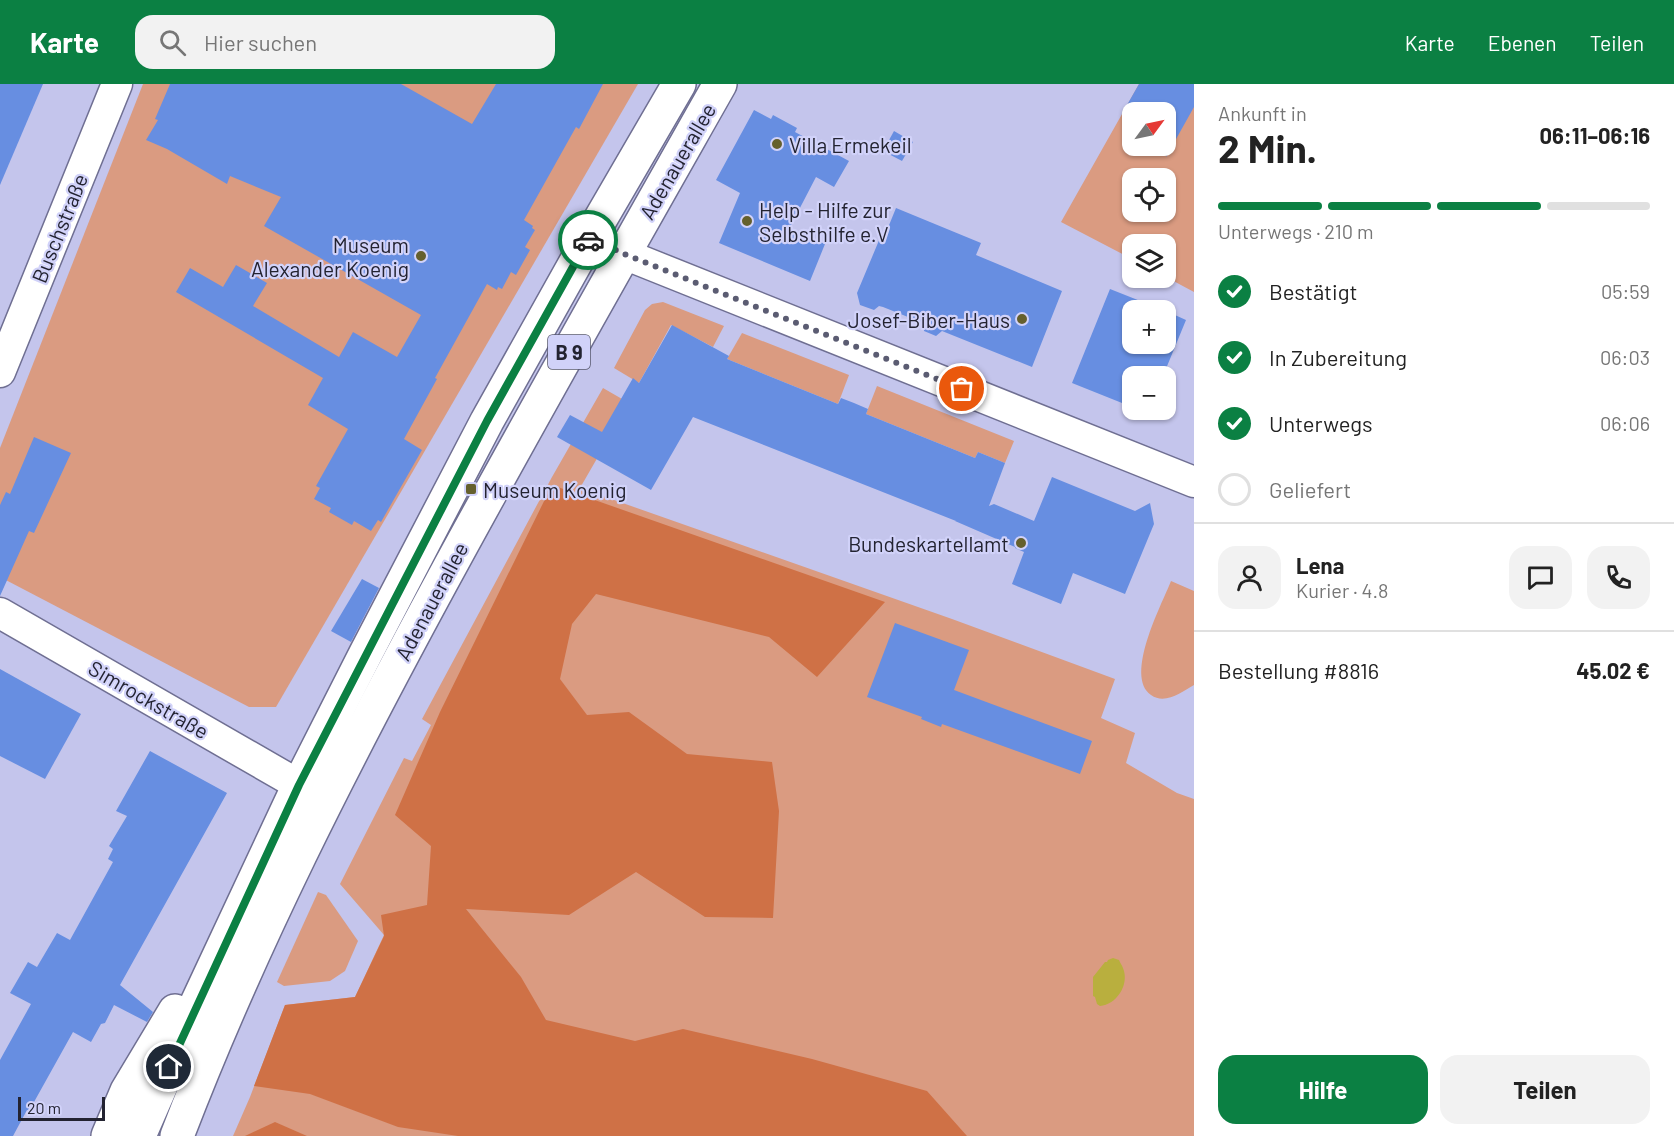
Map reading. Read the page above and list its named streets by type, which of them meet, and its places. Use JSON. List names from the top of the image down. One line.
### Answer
{"streets":{"main road":["Adenauerallee","B 9"],"street":["Buschstraße","Simrockstraße"]},"crossings":[["Adenauerallee","Simrockstraße"]],"places":{"other":["Villa Ermekeil","Help - Hilfe zur Selbsthilfe e.V","Museum Alexander Koenig","Josef-Biber-Haus","Bundeskartellamt"],"transit":["Museum Koenig"]},"scale_bar":"20 m","north":"top right","page":{"header":"Karte","search":"Hier suchen","nav":["Karte","Ebenen","Teilen"],"heading":["2 Min.","Ankunft in","06:11–06:16"],"panel":["Lena","Kurier · 4.8","Bestellung #8816","45.02 €"],"map_buttons":["+","−"],"bar":"Unterwegs · 210 m","list":[["Bestätigt","05:59"],["In Zubereitung","06:03"],["Unterwegs","06:06"],"Geliefert"],"buttons":["Hilfe","Teilen"],"scale":"20 m"}}
